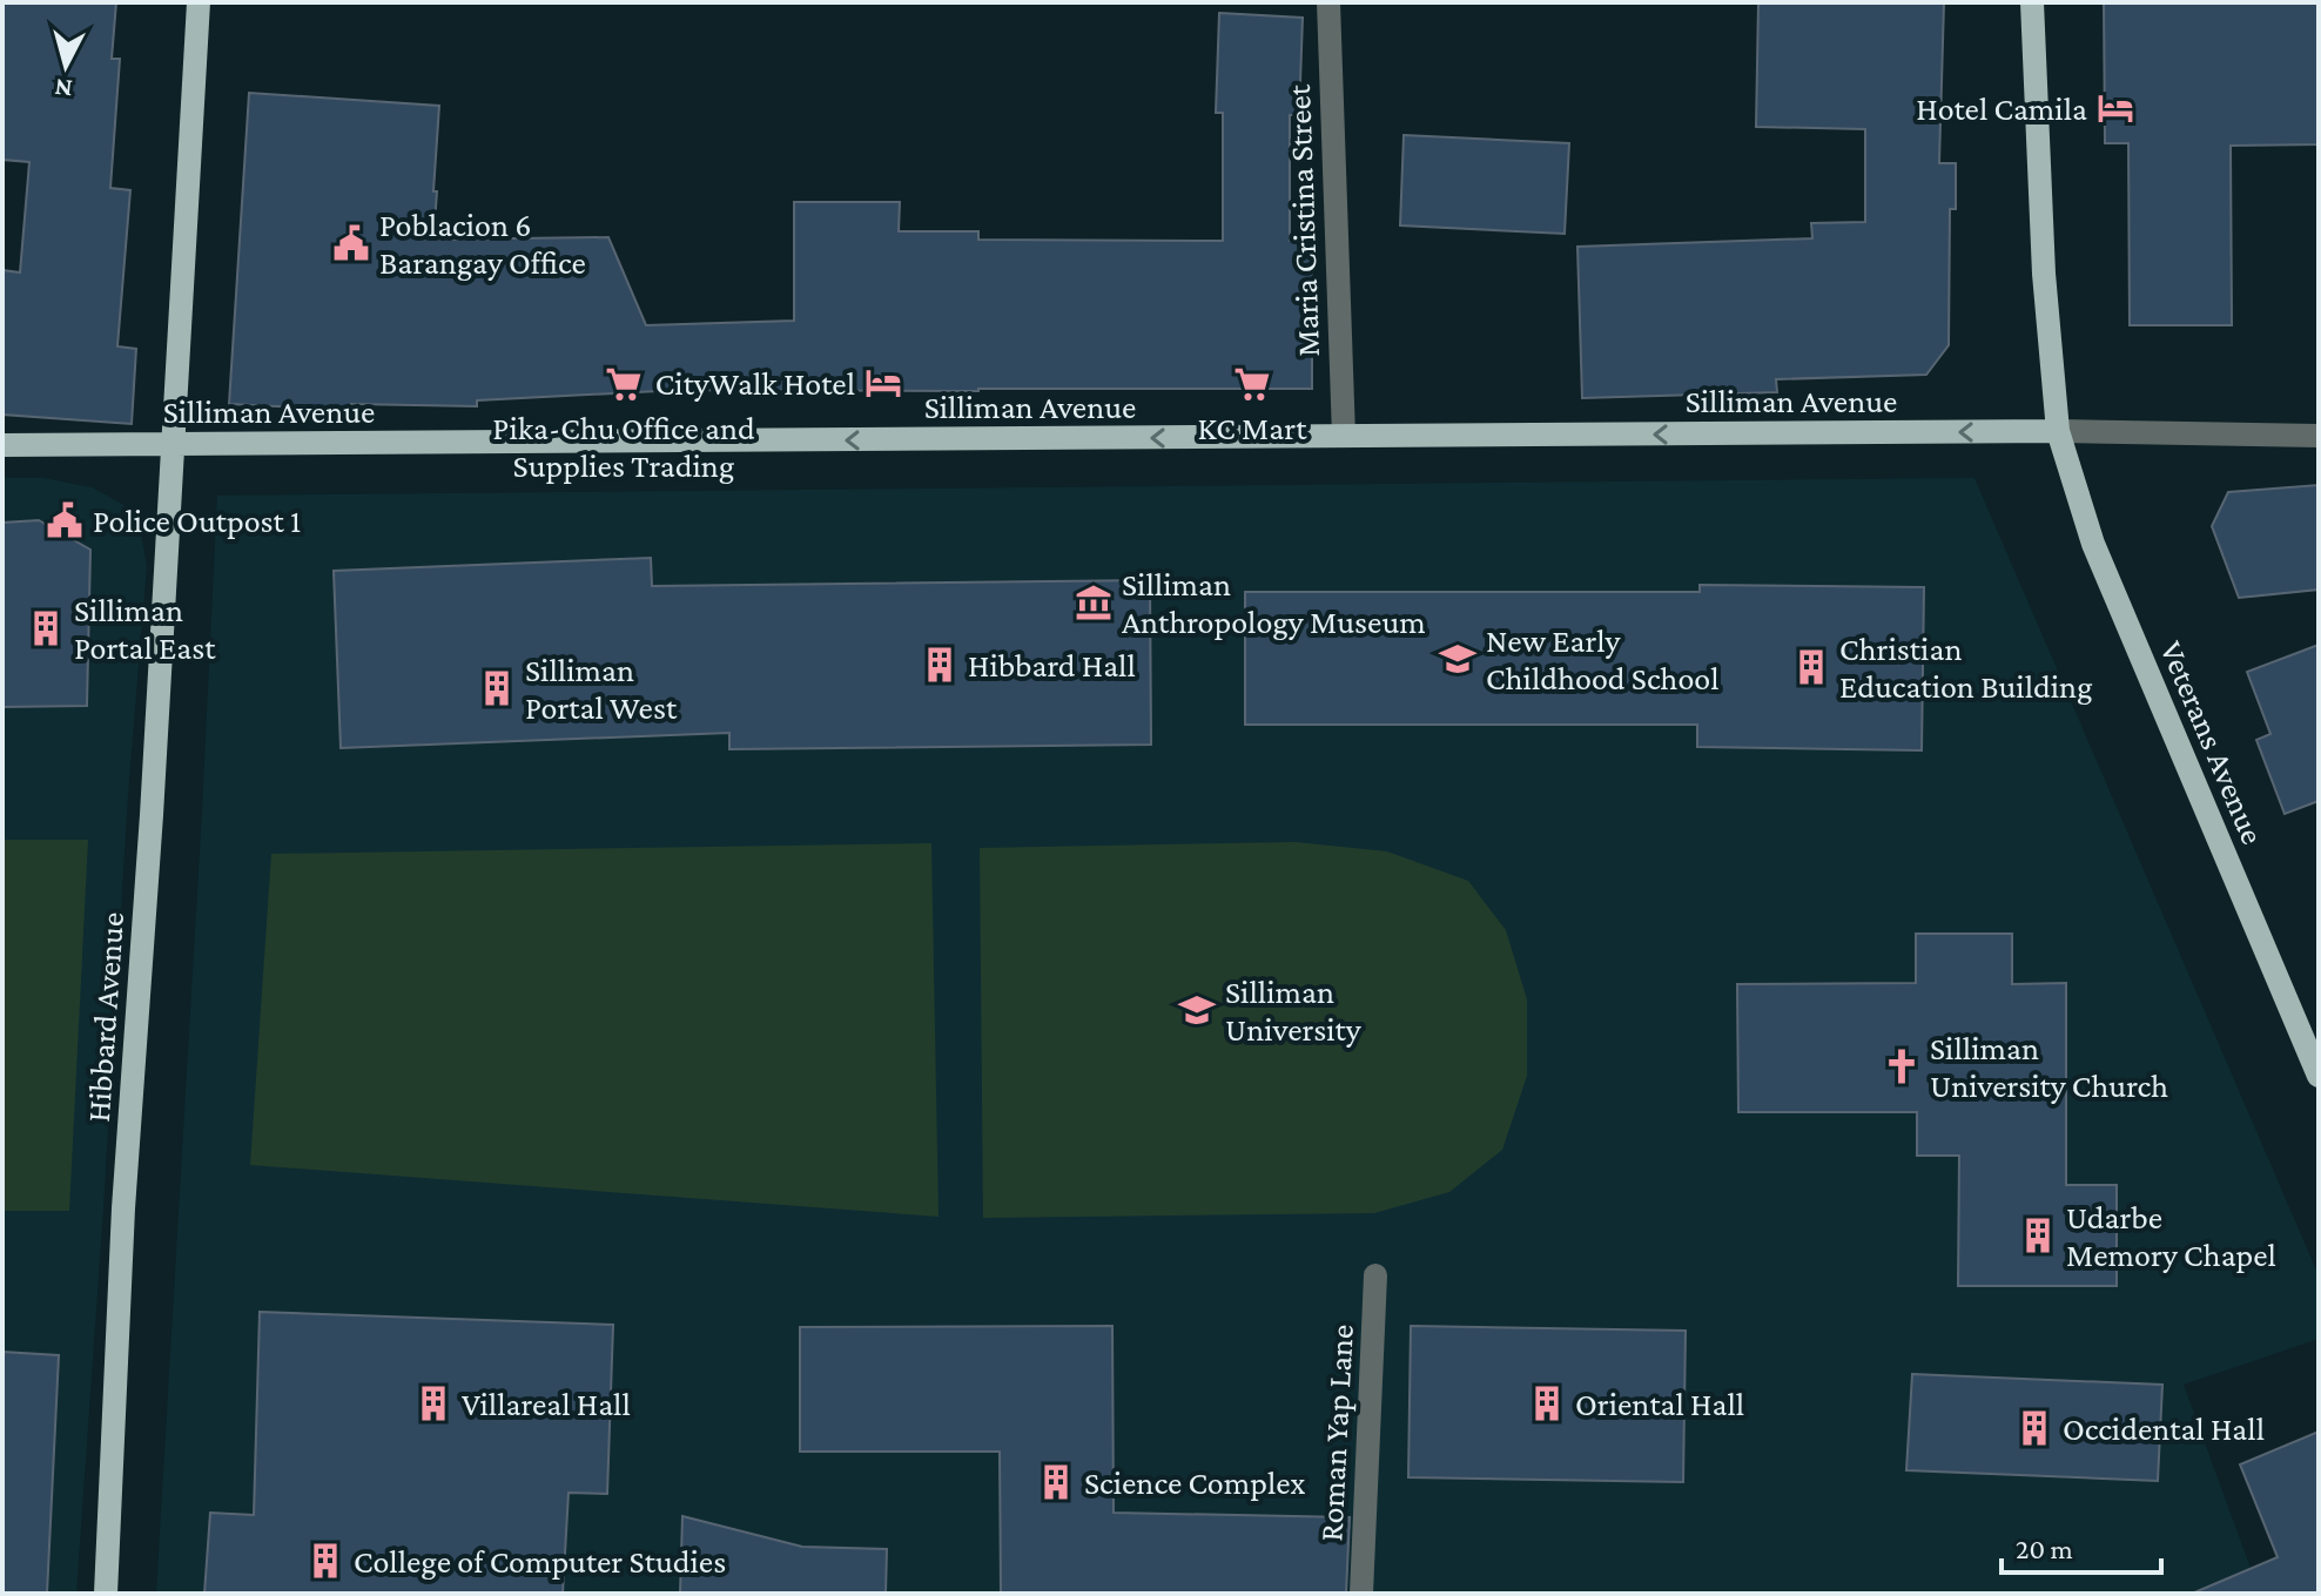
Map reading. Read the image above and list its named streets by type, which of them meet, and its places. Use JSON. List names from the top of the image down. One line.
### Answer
{"streets":{"main road":["Silliman Avenue","Veterans Avenue","Hibbard Avenue"],"street":["Maria Cristina Street","Roman Yap Lane"]},"crossings":[["Maria Cristina Street","Silliman Avenue"],["Silliman Avenue","Veterans Avenue"],["Silliman Avenue","Hibbard Avenue"]],"one_way":["Silliman Avenue"],"places":{"hotel":["Hotel Camila","CityWalk Hotel"],"public building":["Poblacion 6 Barangay Office","Police Outpost 1"],"supermarket":["Pika-Chu Office and Supplies Trading","KC Mart"],"museum":["Silliman Anthropology Museum"],"building":["Silliman Portal East","Hibbard Hall","Christian Education Building","Silliman Portal West","Udarbe Memory Chapel","Villareal Hall","Oriental Hall","Occidental Hall","Science Complex","College of Computer Studies"],"school or university":["New Early Childhood School","Silliman University"],"church":["Silliman University Church"]},"scale_bar":"20 m","north":"bottom"}
